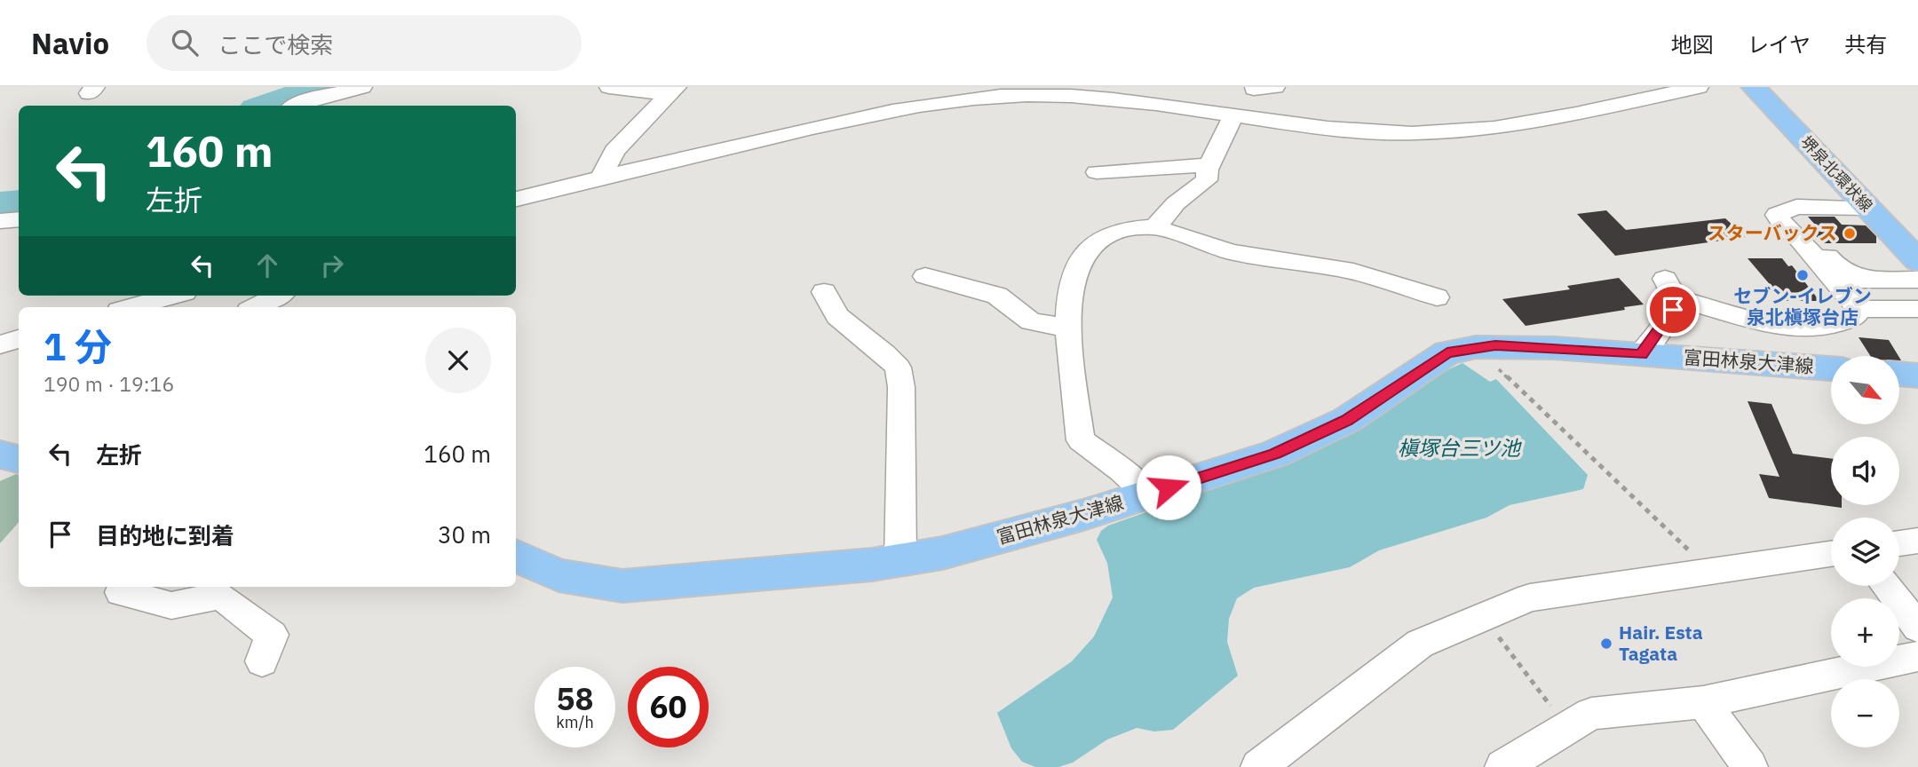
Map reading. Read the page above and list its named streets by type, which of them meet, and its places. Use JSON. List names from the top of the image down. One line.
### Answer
{"streets":{"main road":["堺泉北環状線","富田林泉大津線"]},"water":["槇塚台三ツ池"],"places":["スターバックス","セブン-イレブン 泉北槇塚台店","Hair. Esta Tagata"],"north":"bottom right","page":{"header":"Navio","search":"ここで検索","nav":["地図","レイヤ","共有"],"turn":["160 m","左折"],"heading":["1 分","190 m · 19:16"],"map_buttons":["+","−"],"list":[{"name":"左折","value":"160 m"},{"name":"目的地に到着","value":"30 m"}],"speed":"58 km/h","limit":"60"}}
